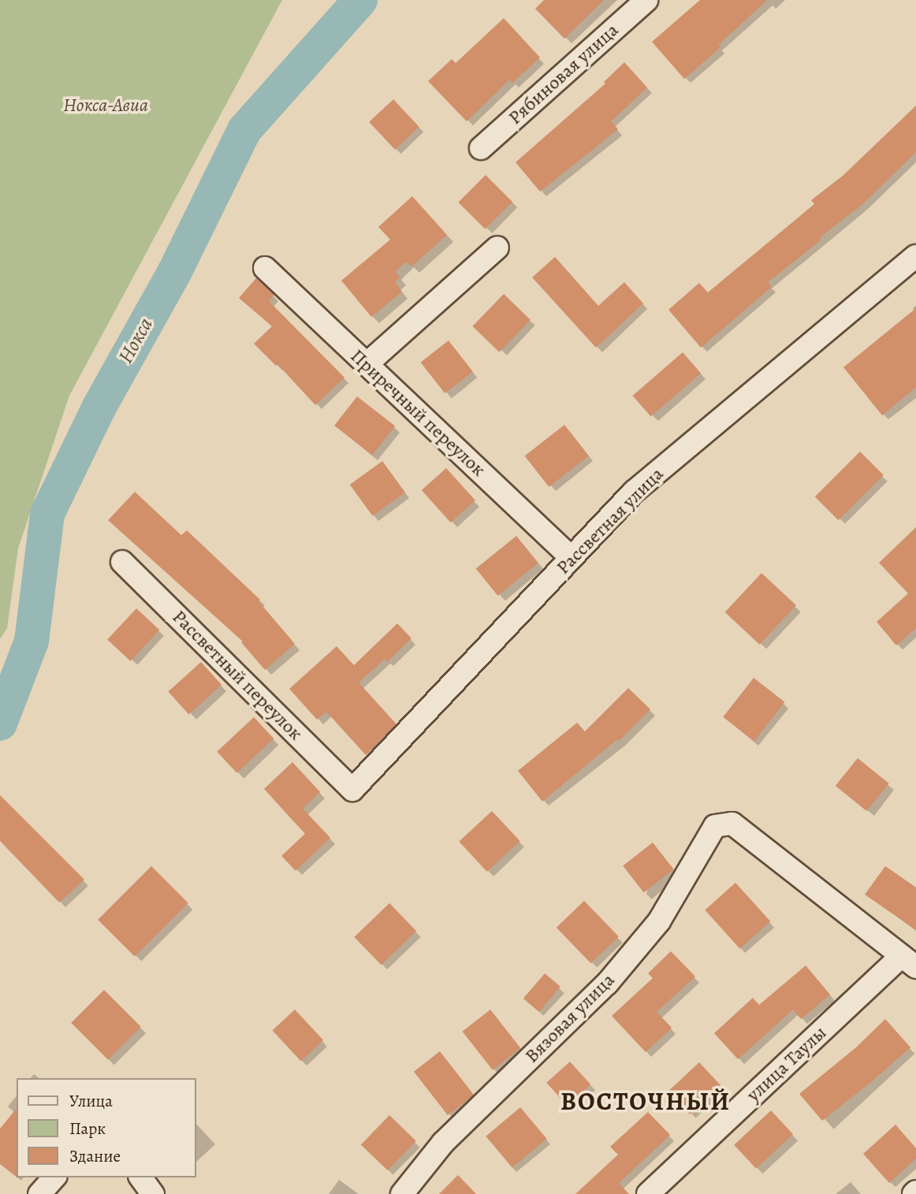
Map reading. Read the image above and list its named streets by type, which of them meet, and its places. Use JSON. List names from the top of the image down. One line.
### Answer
{"streets":{"street":["Рябиновая улица","Приречный переулок","Рассветная улица","Рассветный переулок","Вязовая улица","улица Таулы"]},"crossings":[["Приречный переулок","Рассветная улица"],["Рассветная улица","Рассветный переулок"],["Вязовая улица","улица Таулы"]],"districts":["ВОСТОЧНЫЙ"],"water":["Нокса"],"parks":["Нокса-Авиа"],"legend":["Улица","Парк","Здание"]}
